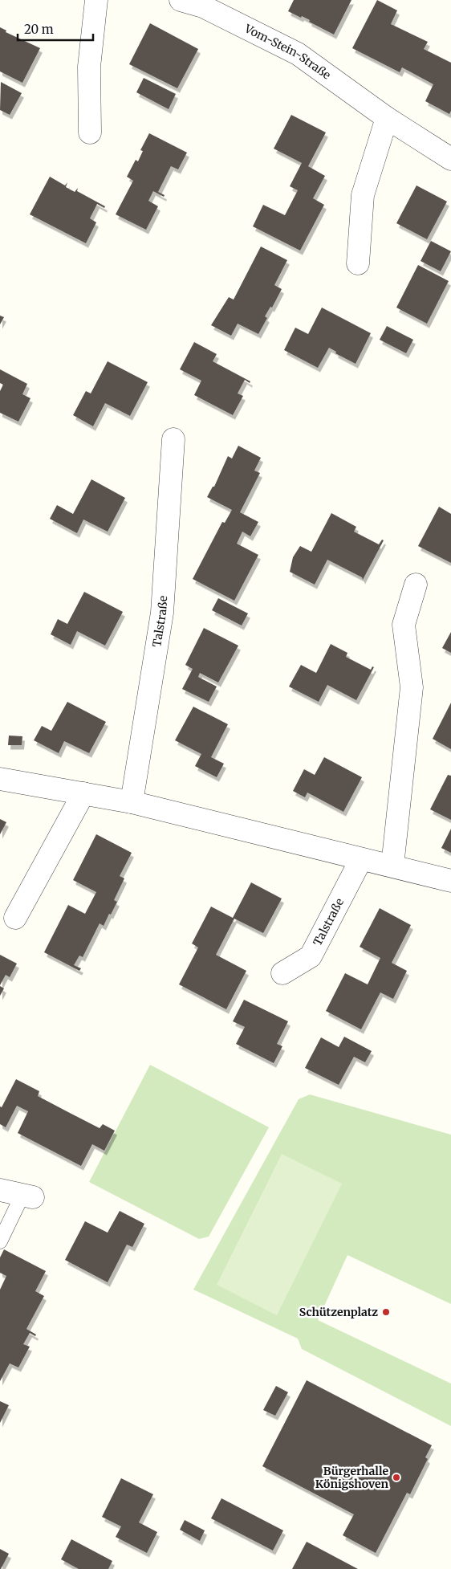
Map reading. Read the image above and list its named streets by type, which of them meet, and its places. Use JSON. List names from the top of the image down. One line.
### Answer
{"streets":{"street":["Vom-Stein-Straße","Talstraße"]},"places":["Schützenplatz","Bürgerhalle Königshoven"],"scale_bar":"20 m"}
